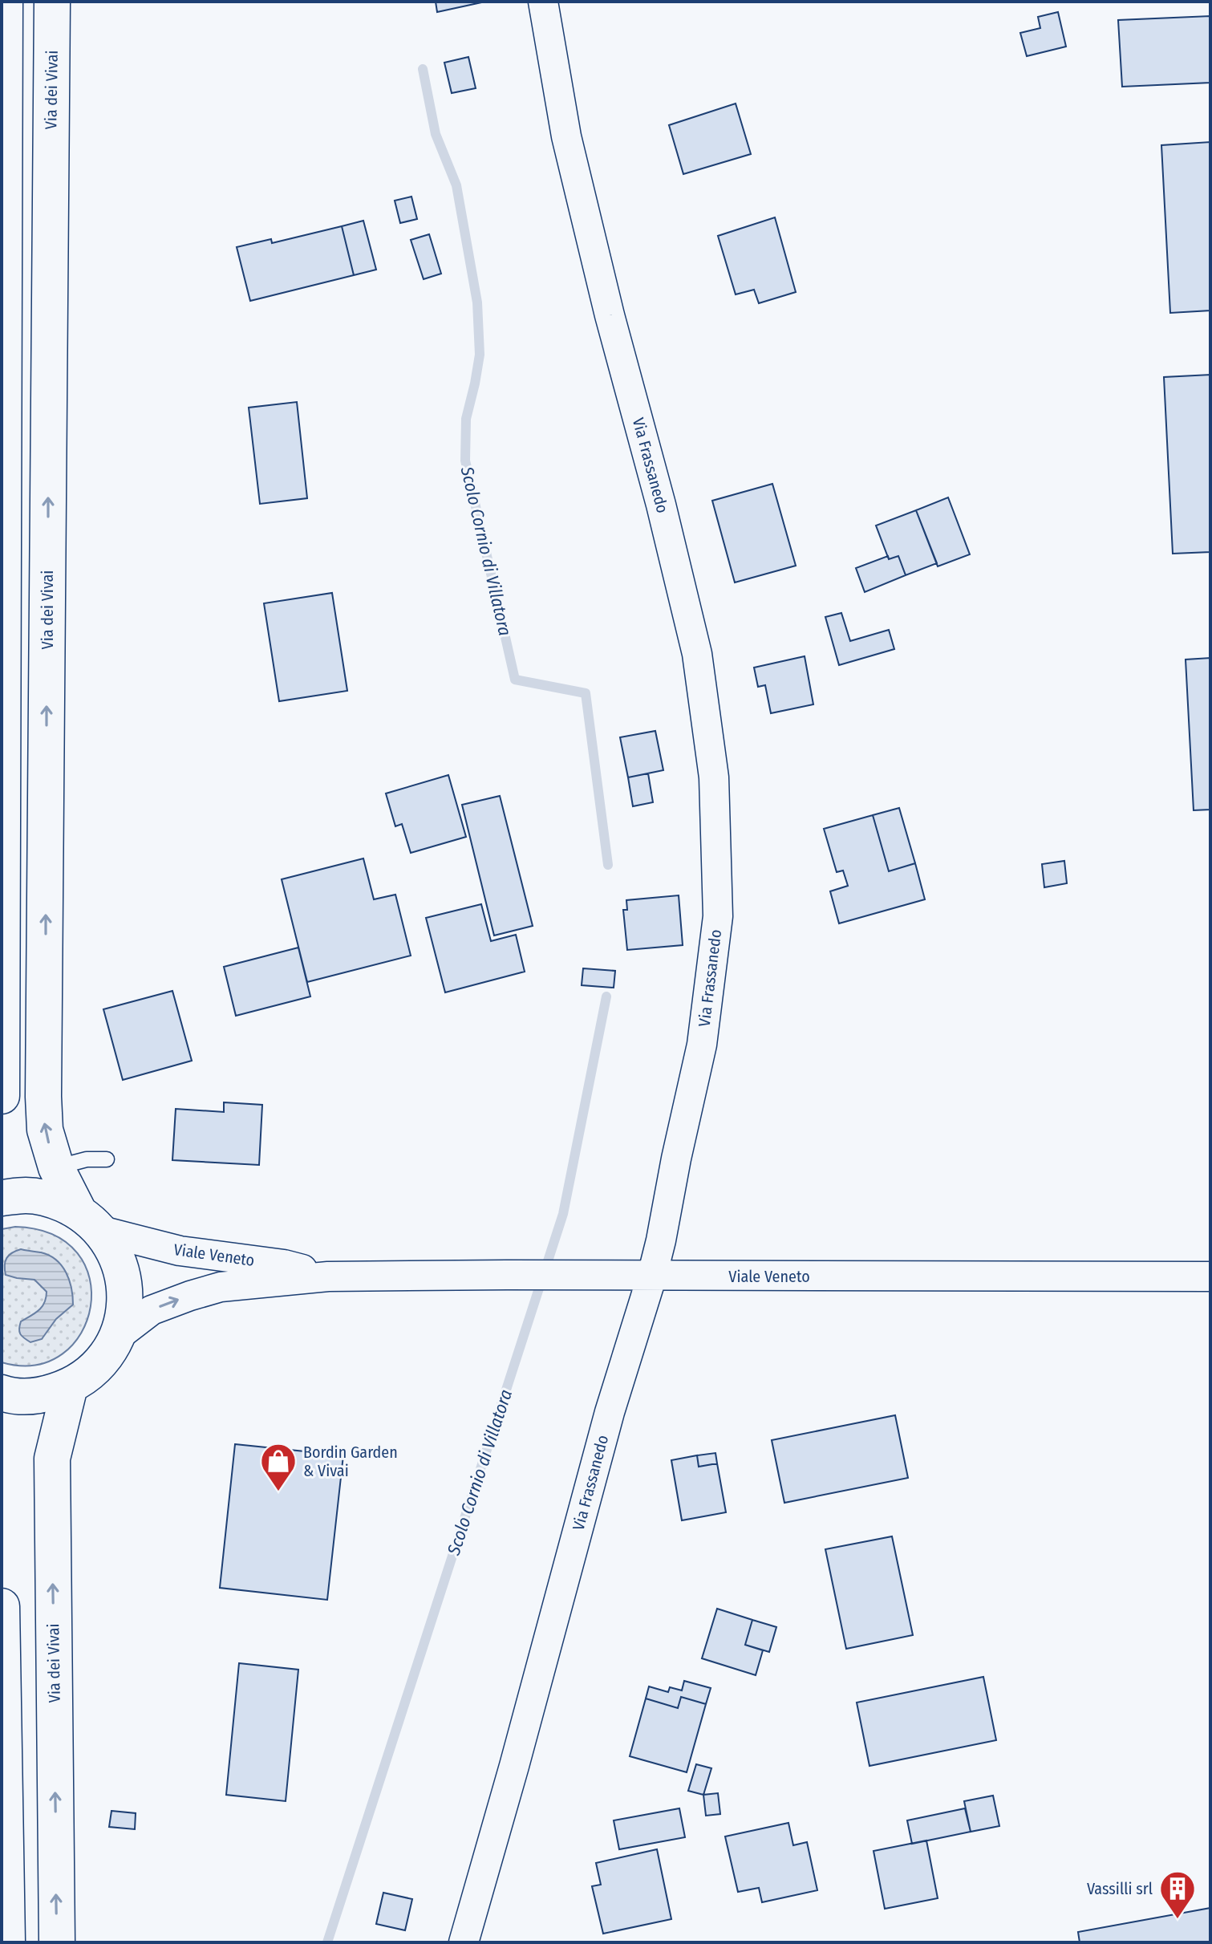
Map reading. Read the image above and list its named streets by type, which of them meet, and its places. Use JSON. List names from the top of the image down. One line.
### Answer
{"streets":{"main road":["Via dei Vivai"],"street":["Via Frassanedo","Viale Veneto"]},"crossings":[["Via dei Vivai","Viale Veneto"],["Via Frassanedo","Viale Veneto"]],"water":["Scolo Cornio di Villatora"],"places":{"shop":["Bordin Garden & Vivai"],"building":["Vassilli srl"]}}
